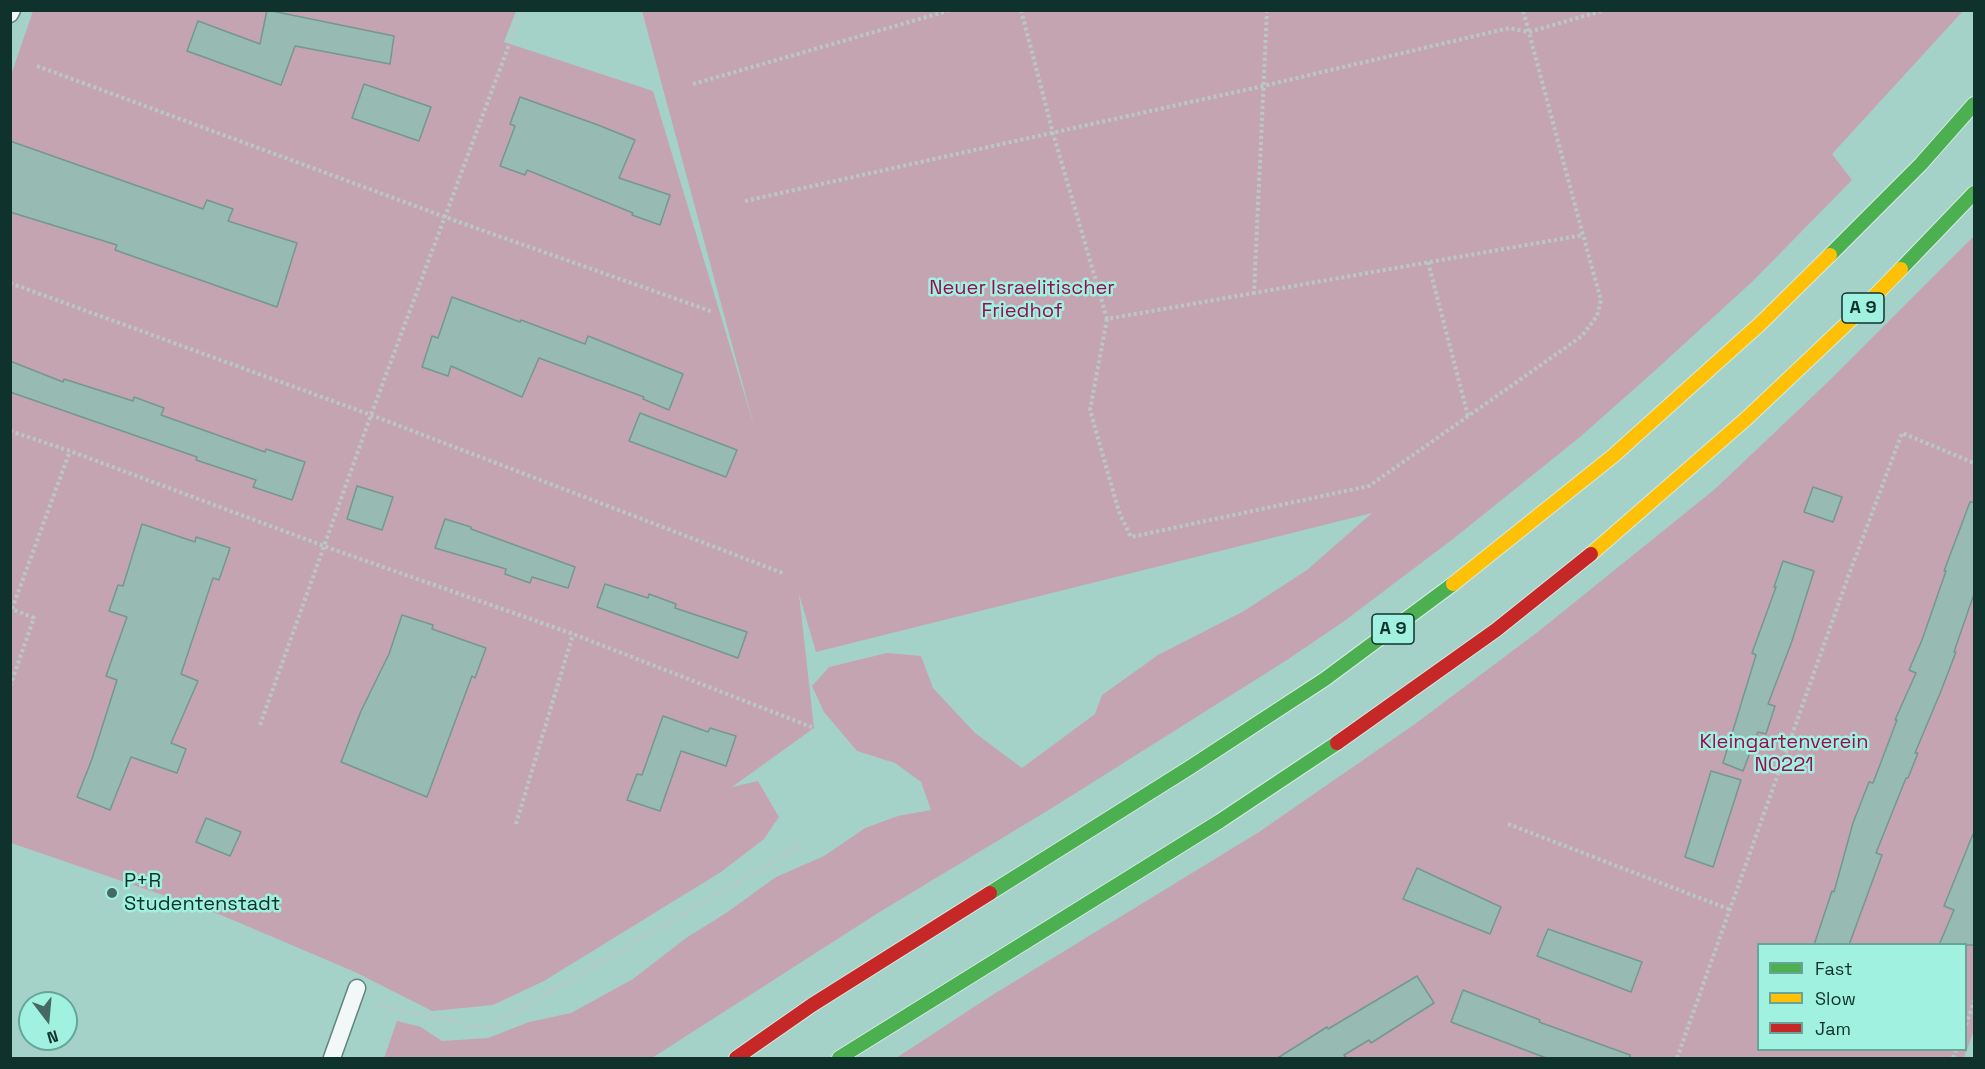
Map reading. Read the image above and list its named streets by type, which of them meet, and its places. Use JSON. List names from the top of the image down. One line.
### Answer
{"streets":{"highway":["A 9"]},"parks":["Neuer Israelitischer Friedhof","Kleingartenverein NO221"],"places":["P+R Studentenstadt"],"legend":["Fast","Slow","Jam"],"north":"bottom"}
